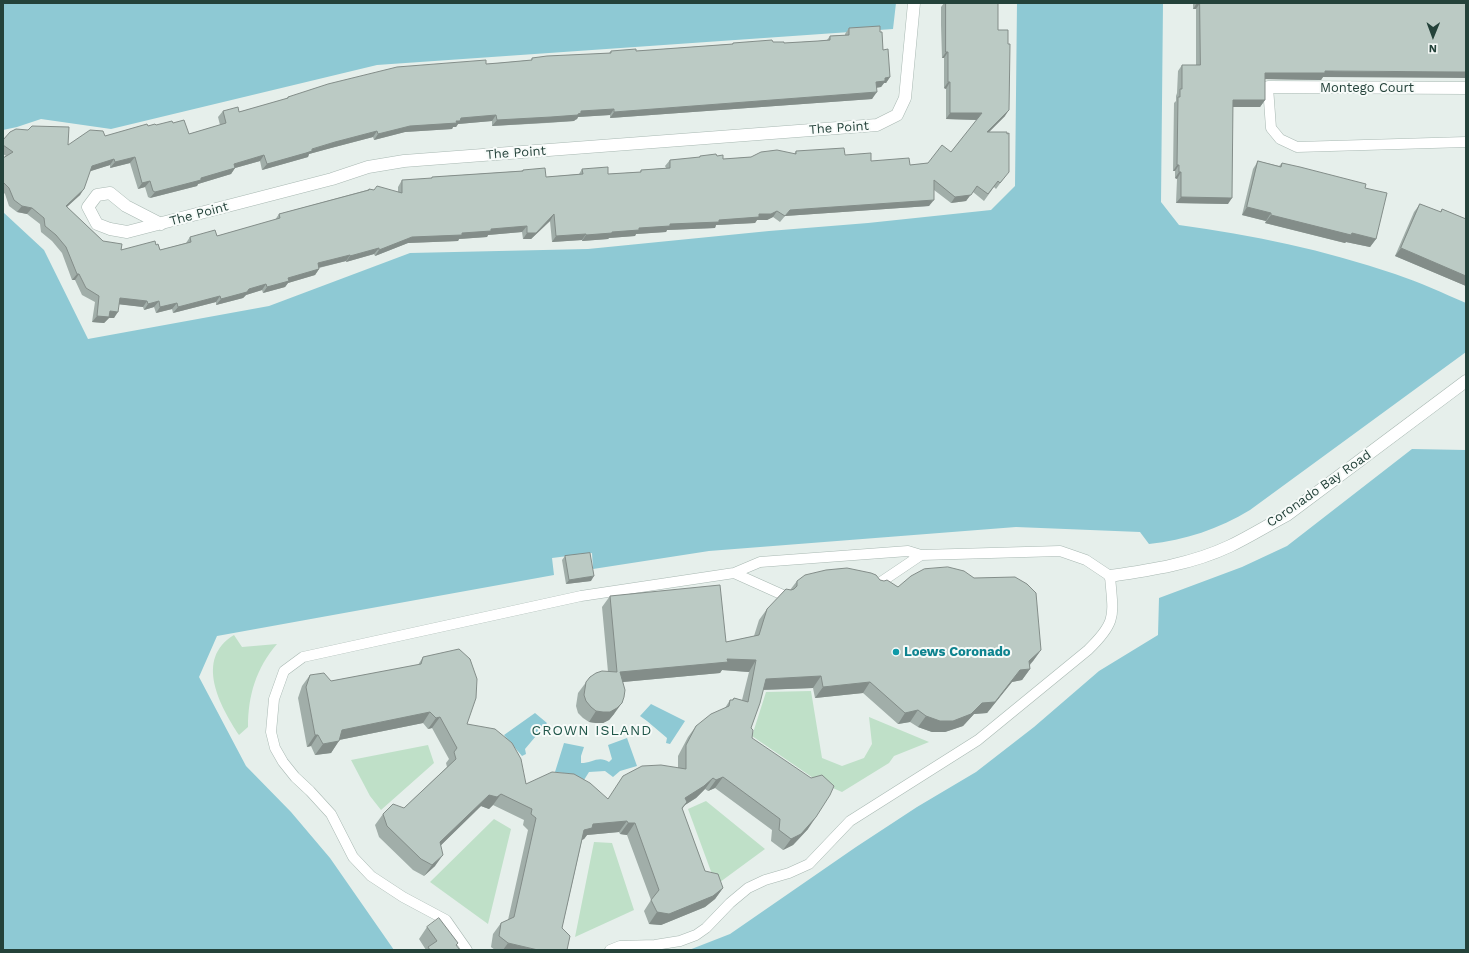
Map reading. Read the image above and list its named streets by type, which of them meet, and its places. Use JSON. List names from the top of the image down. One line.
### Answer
{"streets":{"street":["Montego Court","The Point","Coronado Bay Road"]},"districts":["CROWN ISLAND"],"places":["Loews Coronado"],"north":"bottom"}
